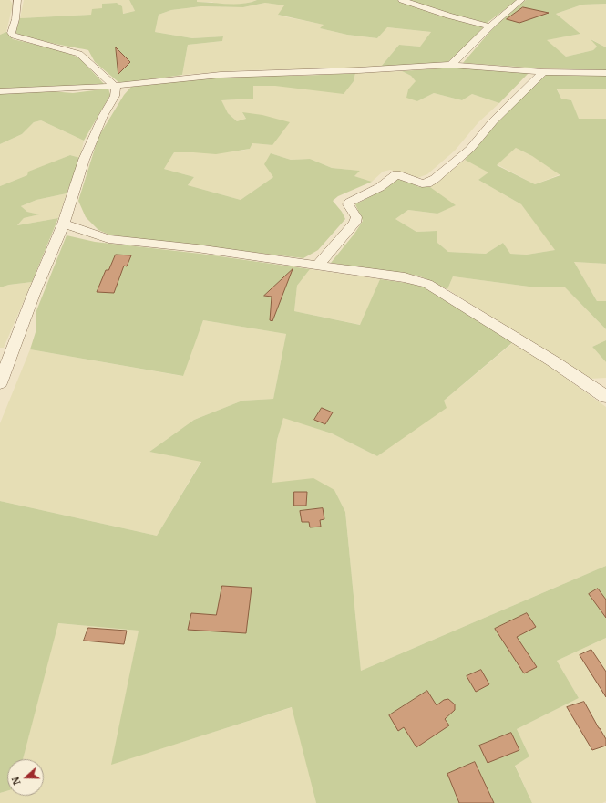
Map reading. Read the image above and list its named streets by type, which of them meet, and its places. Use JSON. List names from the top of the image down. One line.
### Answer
{"north":"left"}
